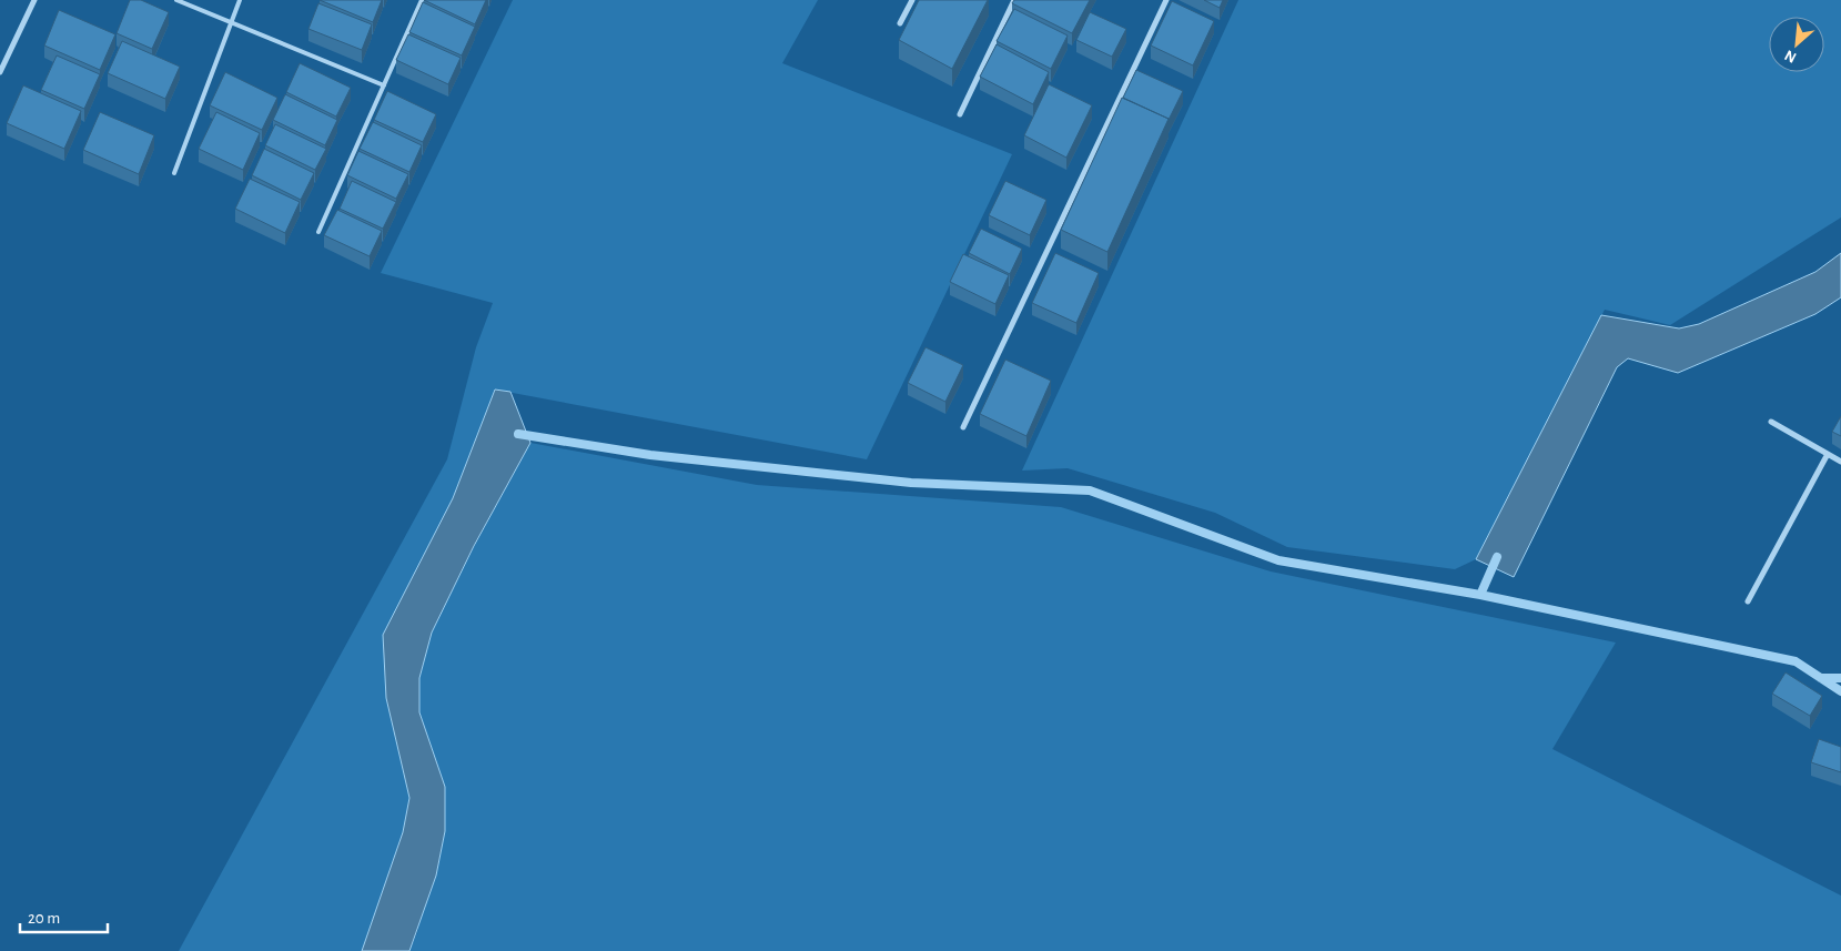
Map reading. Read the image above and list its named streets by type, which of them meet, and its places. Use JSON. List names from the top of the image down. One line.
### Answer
{"scale_bar":"20 m","north":"bottom left"}
